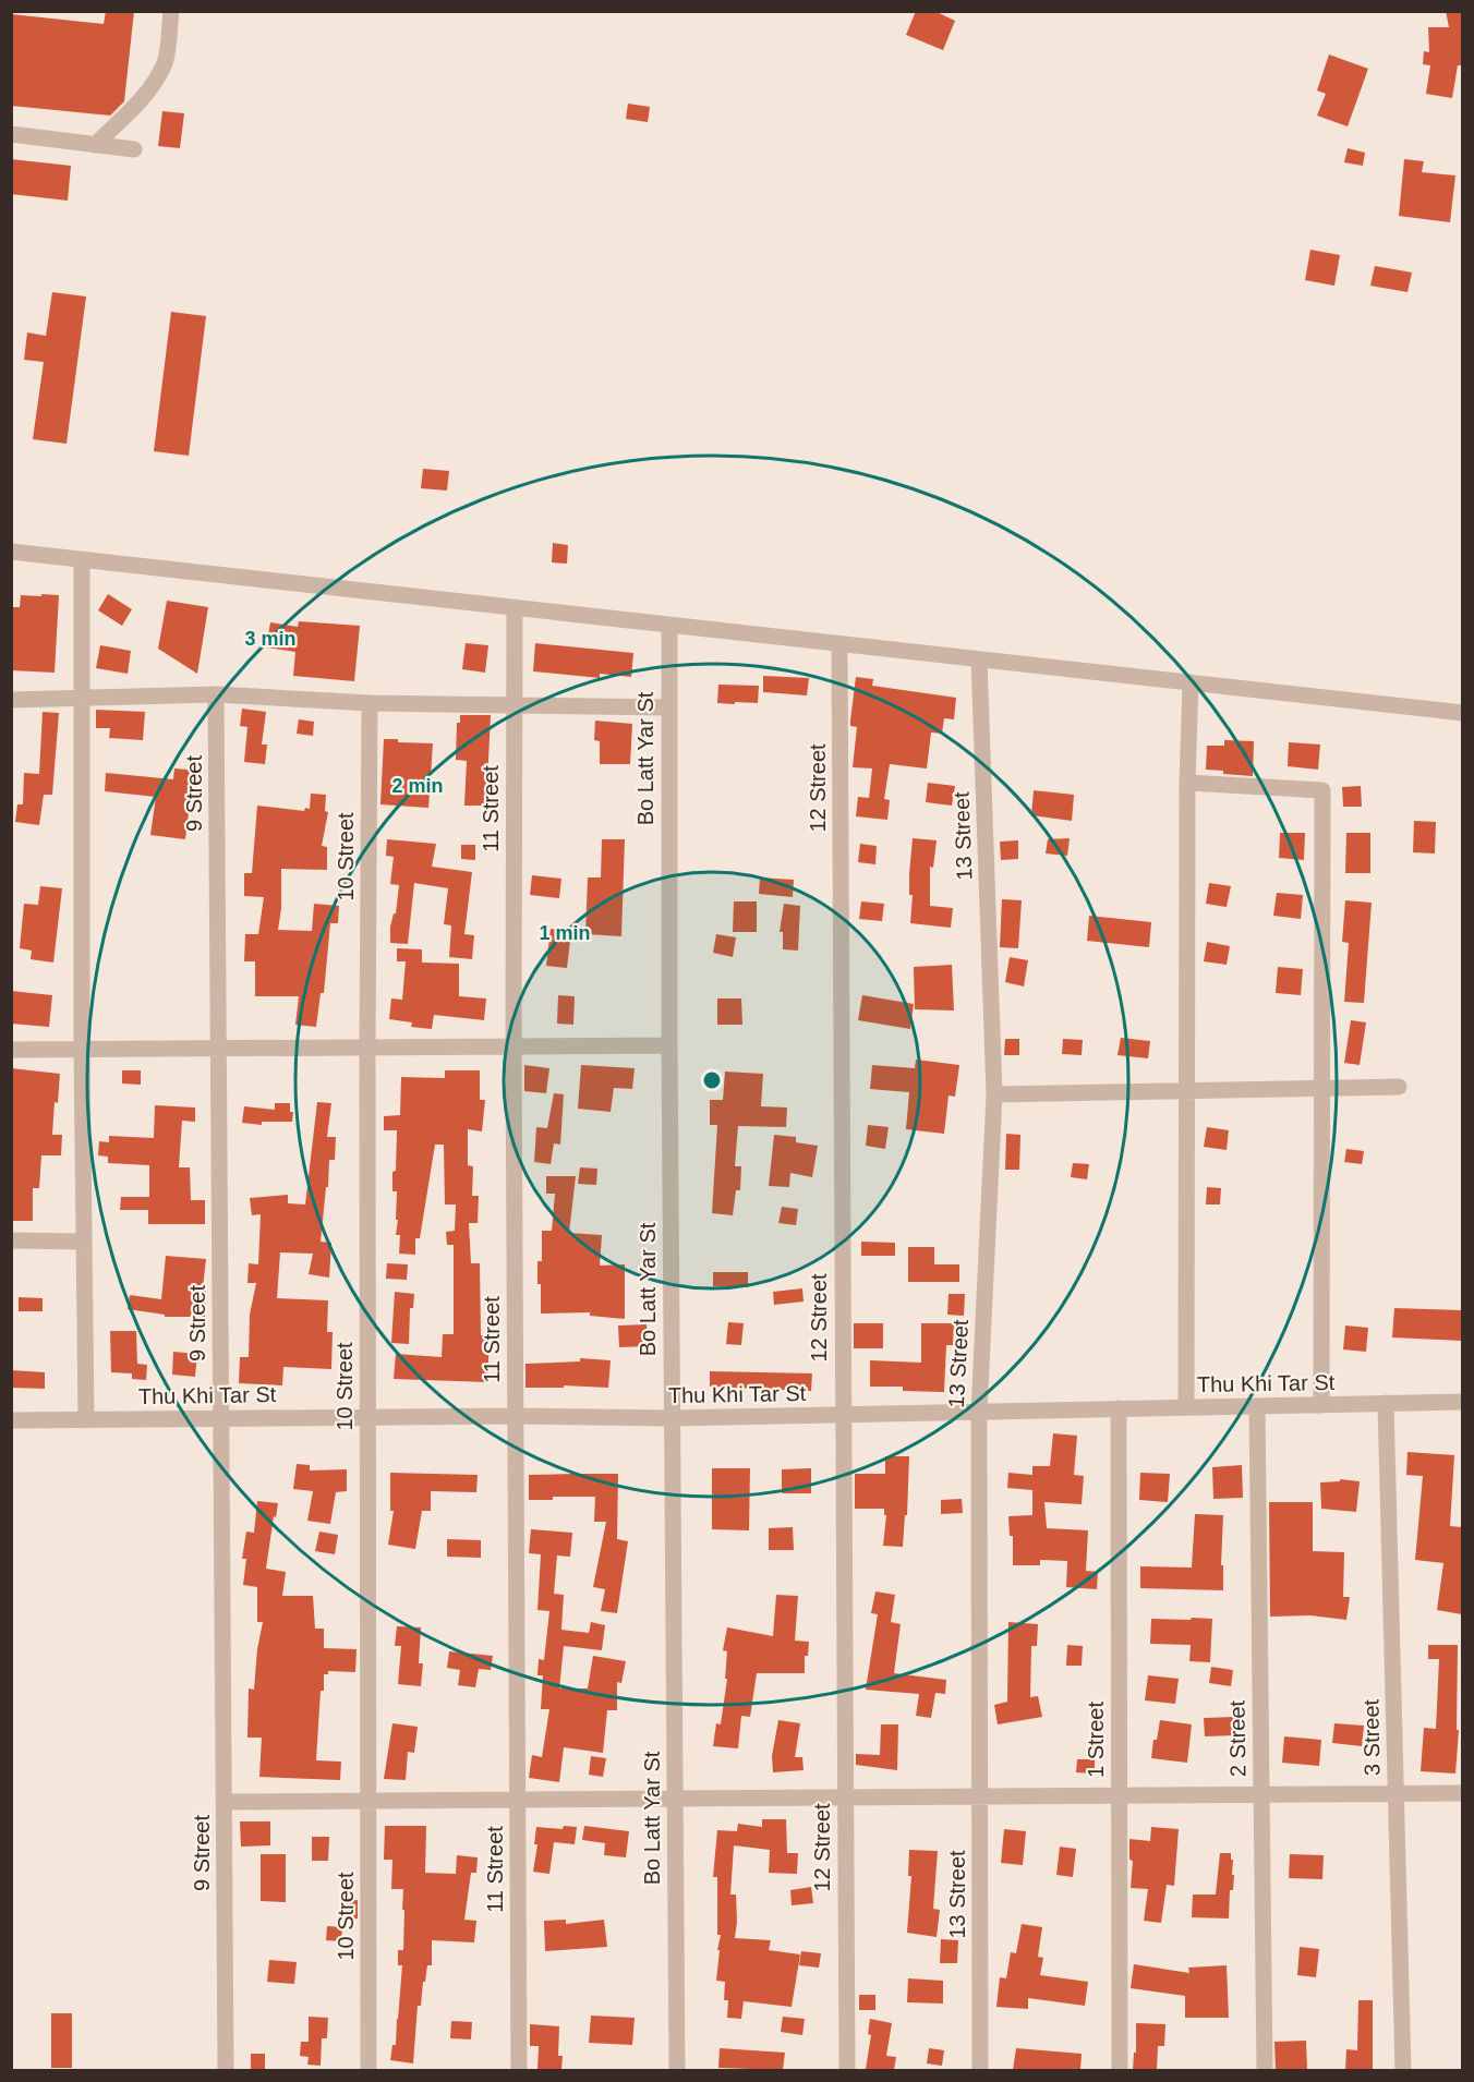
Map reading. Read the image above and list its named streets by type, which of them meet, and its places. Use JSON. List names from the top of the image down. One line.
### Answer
{"streets":{"street":["Bo Latt Yar St","12 Street","9 Street","11 Street","13 Street","10 Street","Thu Khi Tar St","3 Street","2 Street","1 Street"]},"crossings":[["Bo Latt Yar St","Thu Khi Tar St"],["12 Street","Thu Khi Tar St"],["9 Street","Thu Khi Tar St"],["11 Street","Thu Khi Tar St"],["13 Street","Thu Khi Tar St"],["10 Street","Thu Khi Tar St"],["Thu Khi Tar St","3 Street"],["Thu Khi Tar St","2 Street"],["Thu Khi Tar St","1 Street"]],"rings":["3 min","2 min","1 min"]}
